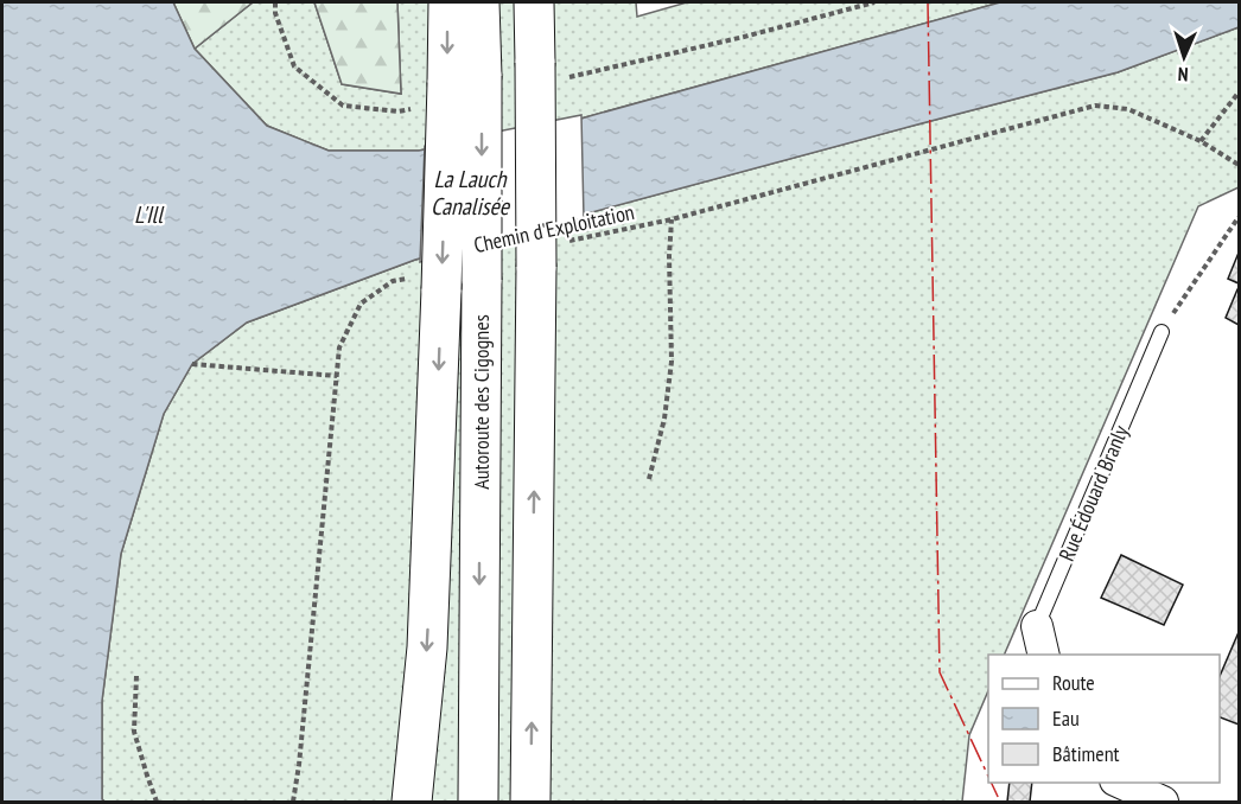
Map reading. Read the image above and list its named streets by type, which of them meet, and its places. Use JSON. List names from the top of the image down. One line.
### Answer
{"streets":{"highway":["Autoroute des Cigognes"],"street":["Rue Édouard Branly"],"path":["Chemin d'Exploitation"]},"water":["La Lauch Canalisée","L'Ill"],"legend":["Route","Eau","Bâtiment"],"north":"bottom"}
